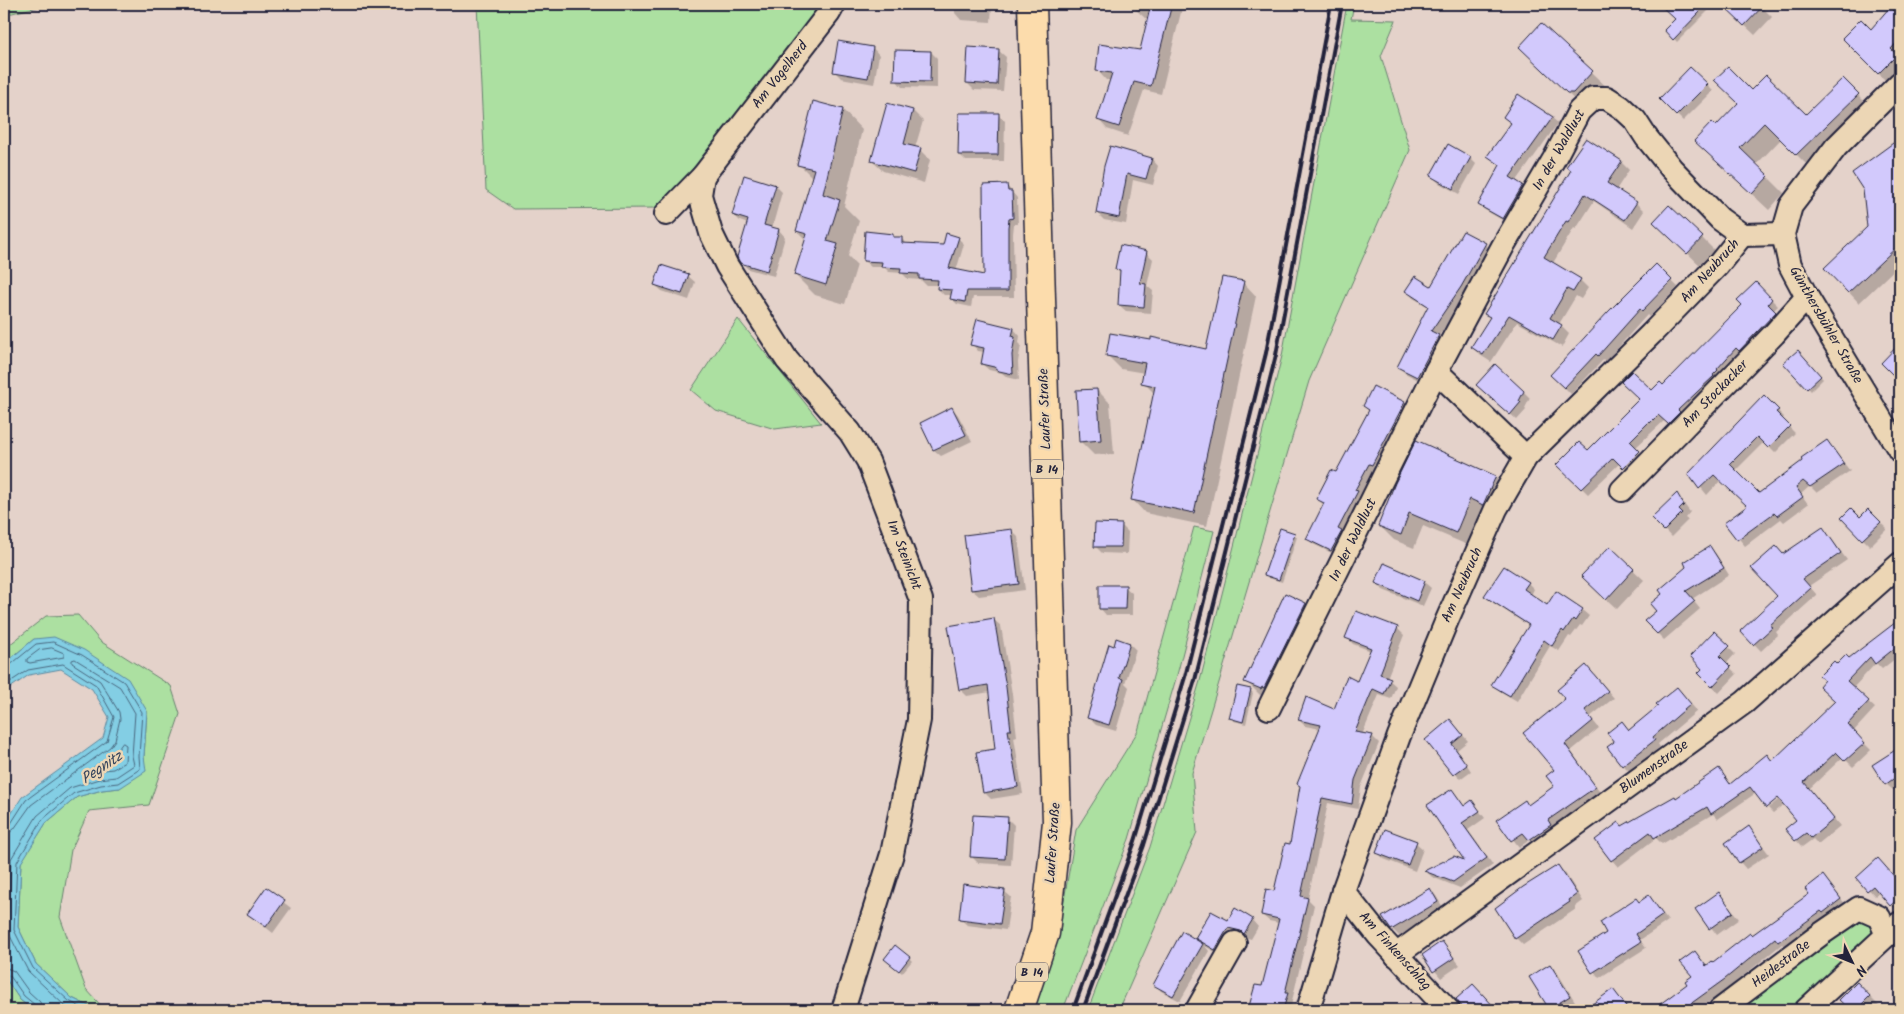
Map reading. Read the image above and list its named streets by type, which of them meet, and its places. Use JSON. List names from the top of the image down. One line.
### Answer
{"streets":{"main road":["Laufer Straße","B 14"],"street":["Am Vogelherd","In der Waldlust","Am Neubruch","Günthersbühler Straße","Am Stockacker","Im Steinicht","Blumenstraße","Am Finkenschlag","Heidestraße"]},"crossings":[["Am Vogelherd","Im Steinicht"],["In der Waldlust","Am Neubruch"],["Am Neubruch","Am Finkenschlag"],["Günthersbühler Straße","Am Stockacker"],["Blumenstraße","Am Finkenschlag"]],"water":["Pegnitz"],"north":"bottom right"}
